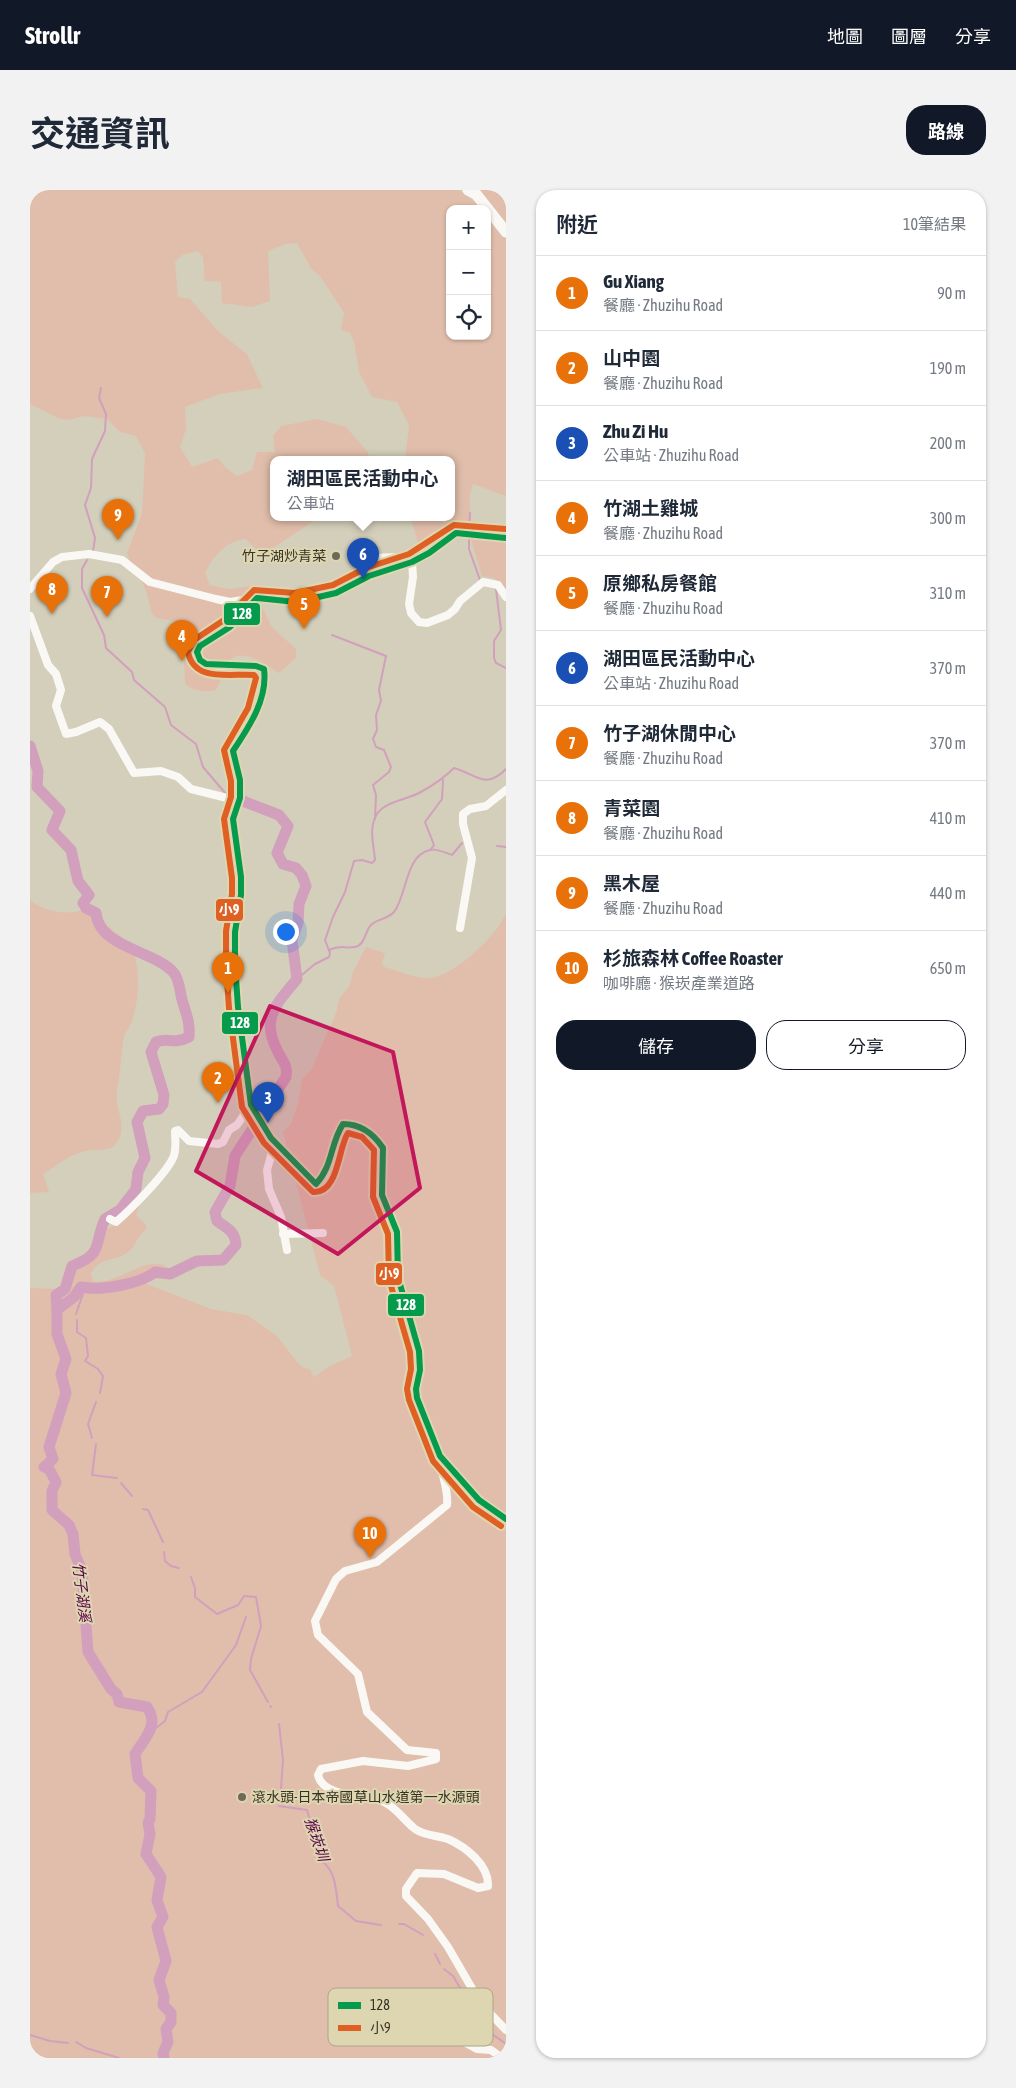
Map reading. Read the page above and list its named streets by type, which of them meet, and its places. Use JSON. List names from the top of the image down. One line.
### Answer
{"water":["竹子湖溪","猴崁圳"],"places":["竹子湖炒青菜","滾水頭-日本帝國草山水道第一水源頭"],"lines":["transit line 小9","transit line 128"],"legend":["128","小9"],"page":{"header":"Strollr","nav":["地圖","圖層","分享"],"title":"交通資訊","buttons":["路線",["儲存","分享"]],"heading":["附近","10筆結果"],"map_buttons":["+","−"],"list":[{"mark":"1","name":"Gu Xiang","note":"餐廳 · Zhuzihu Road","value":"90 m"},{"mark":"2","name":"山中園","note":"餐廳 · Zhuzihu Road","value":"190 m"},{"mark":"3","name":"Zhu Zi Hu","note":"公車站 · Zhuzihu Road","value":"200 m"},{"mark":"4","name":"竹湖土雞城","note":"餐廳 · Zhuzihu Road","value":"300 m"},{"mark":"5","name":"原鄉私房餐館","note":"餐廳 · Zhuzihu Road","value":"310 m"},{"mark":"6","name":"湖田區民活動中心","note":"公車站 · Zhuzihu Road","value":"370 m"},{"mark":"7","name":"竹子湖休閒中心","note":"餐廳 · Zhuzihu Road","value":"370 m"},{"mark":"8","name":"青菜園","note":"餐廳 · Zhuzihu Road","value":"410 m"},{"mark":"9","name":"黑木屋","note":"餐廳 · Zhuzihu Road","value":"440 m"},{"mark":"10","name":"杉旅森林 Coffee Roaster","note":"咖啡廳 · 猴崁產業道路","value":"650 m"}],"popup":["湖田區民活動中心","公車站"],"pins":["9","6","8","7","5","4","1","2","3","10"]}}
